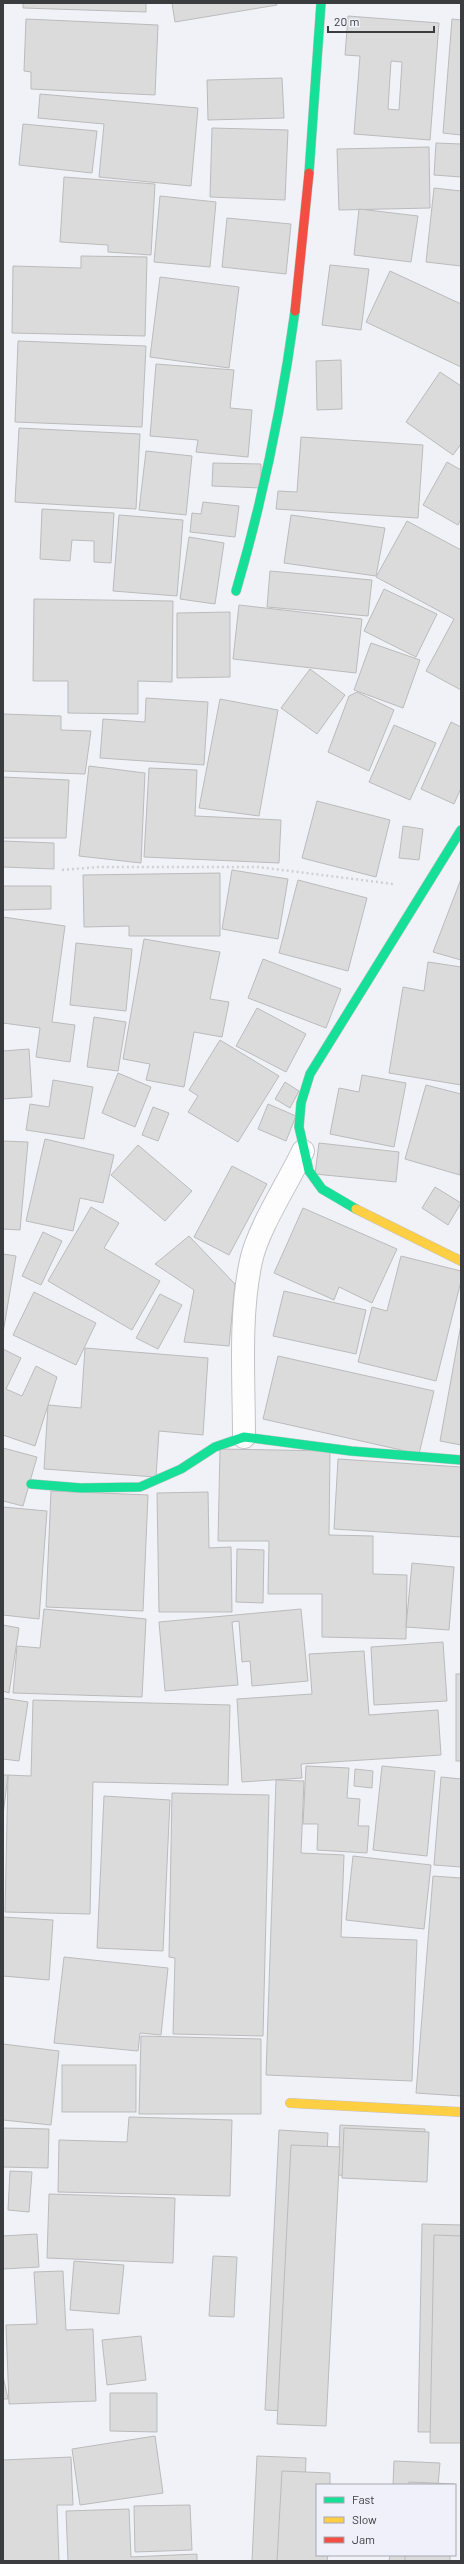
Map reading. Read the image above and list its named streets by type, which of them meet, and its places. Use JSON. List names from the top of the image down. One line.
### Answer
{"legend":["Fast","Slow","Jam"],"scale_bar":"20 m"}
